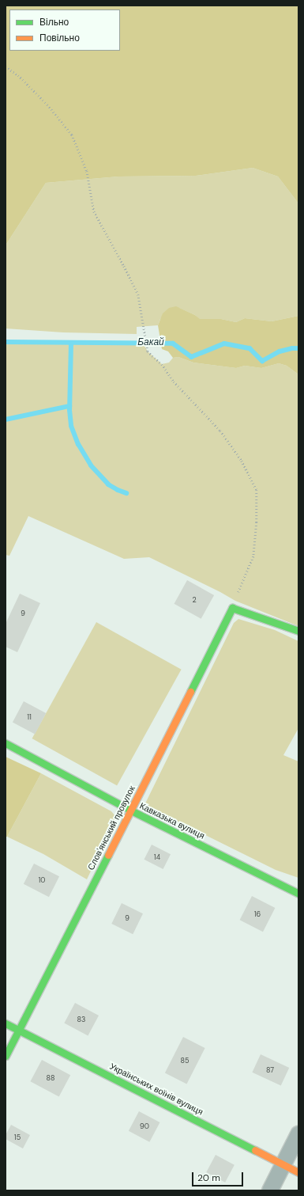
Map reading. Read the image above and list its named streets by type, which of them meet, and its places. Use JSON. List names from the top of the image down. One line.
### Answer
{"streets":{"street":["Кавказька вулиця","Слов'янський провулок","Українських воїнів вулиця"]},"crossings":[["Кавказька вулиця","Слов'янський провулок"],["Слов'янський провулок","Українських воїнів вулиця"]],"water":["Бакай"],"house_numbers":["2","9","11","14","10","16","9","83","85","87","88","90","15"],"legend":["Вільно","Повільно"],"scale_bar":"20 m"}
